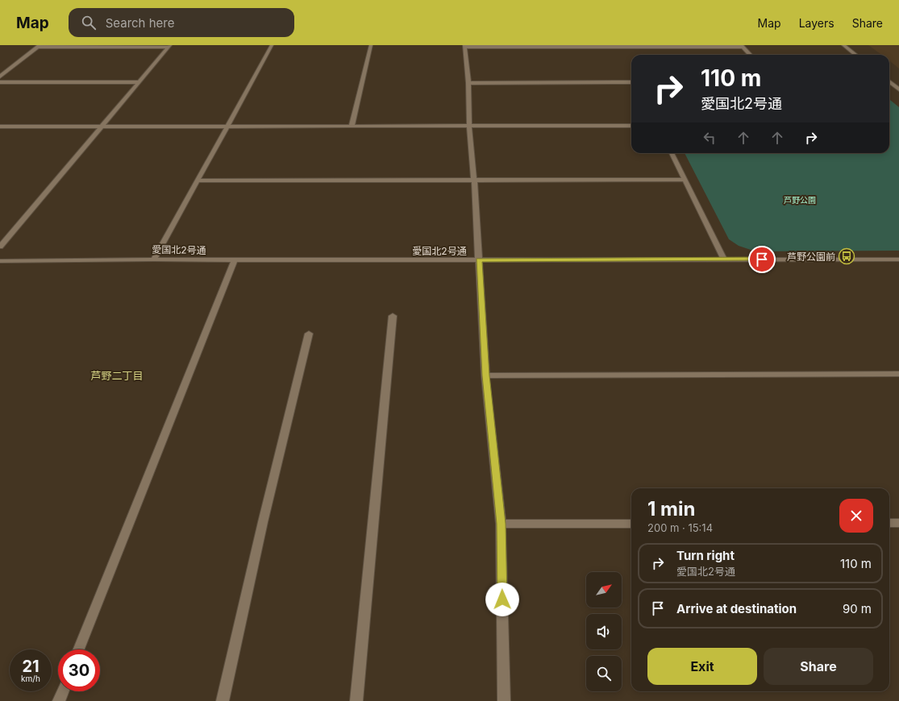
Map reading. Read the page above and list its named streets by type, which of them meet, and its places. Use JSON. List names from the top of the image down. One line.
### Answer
{"streets":{"street":["愛国北2号通"]},"districts":["芦野二丁目"],"parks":["芦野公園"],"places":{"bus stop":["芦野公園前"]},"north":"top right","page":{"header":"Map","search":"Search here","nav":["Map","Layers","Share"],"turn":["110 m","愛国北2号通"],"heading":["1 min","200 m · 15:14"],"list":[{"name":"Turn right","note":"愛国北2号通","value":"110 m"},{"name":"Arrive at destination","value":"90 m"}],"buttons":["Exit","Share"],"speed":"21 km/h","limit":"30"}}
